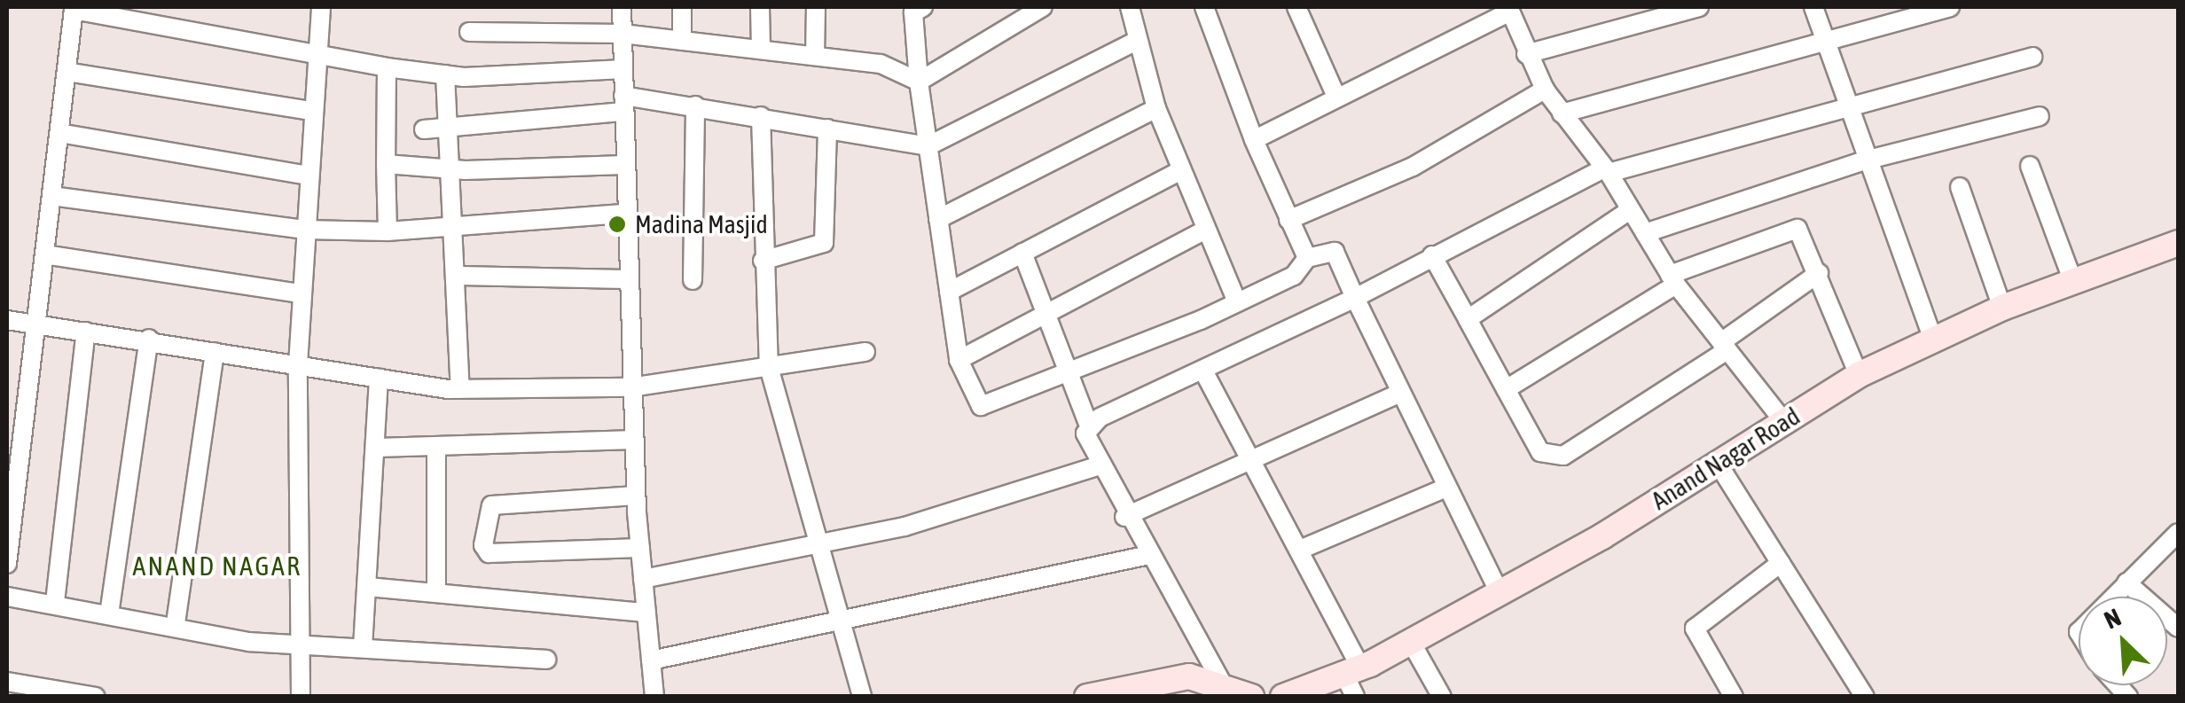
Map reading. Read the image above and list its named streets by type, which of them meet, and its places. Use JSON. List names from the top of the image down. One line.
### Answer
{"streets":{"street":["Anand Nagar Road"]},"districts":["ANAND NAGAR"],"places":["Madina Masjid"],"north":"top left"}
